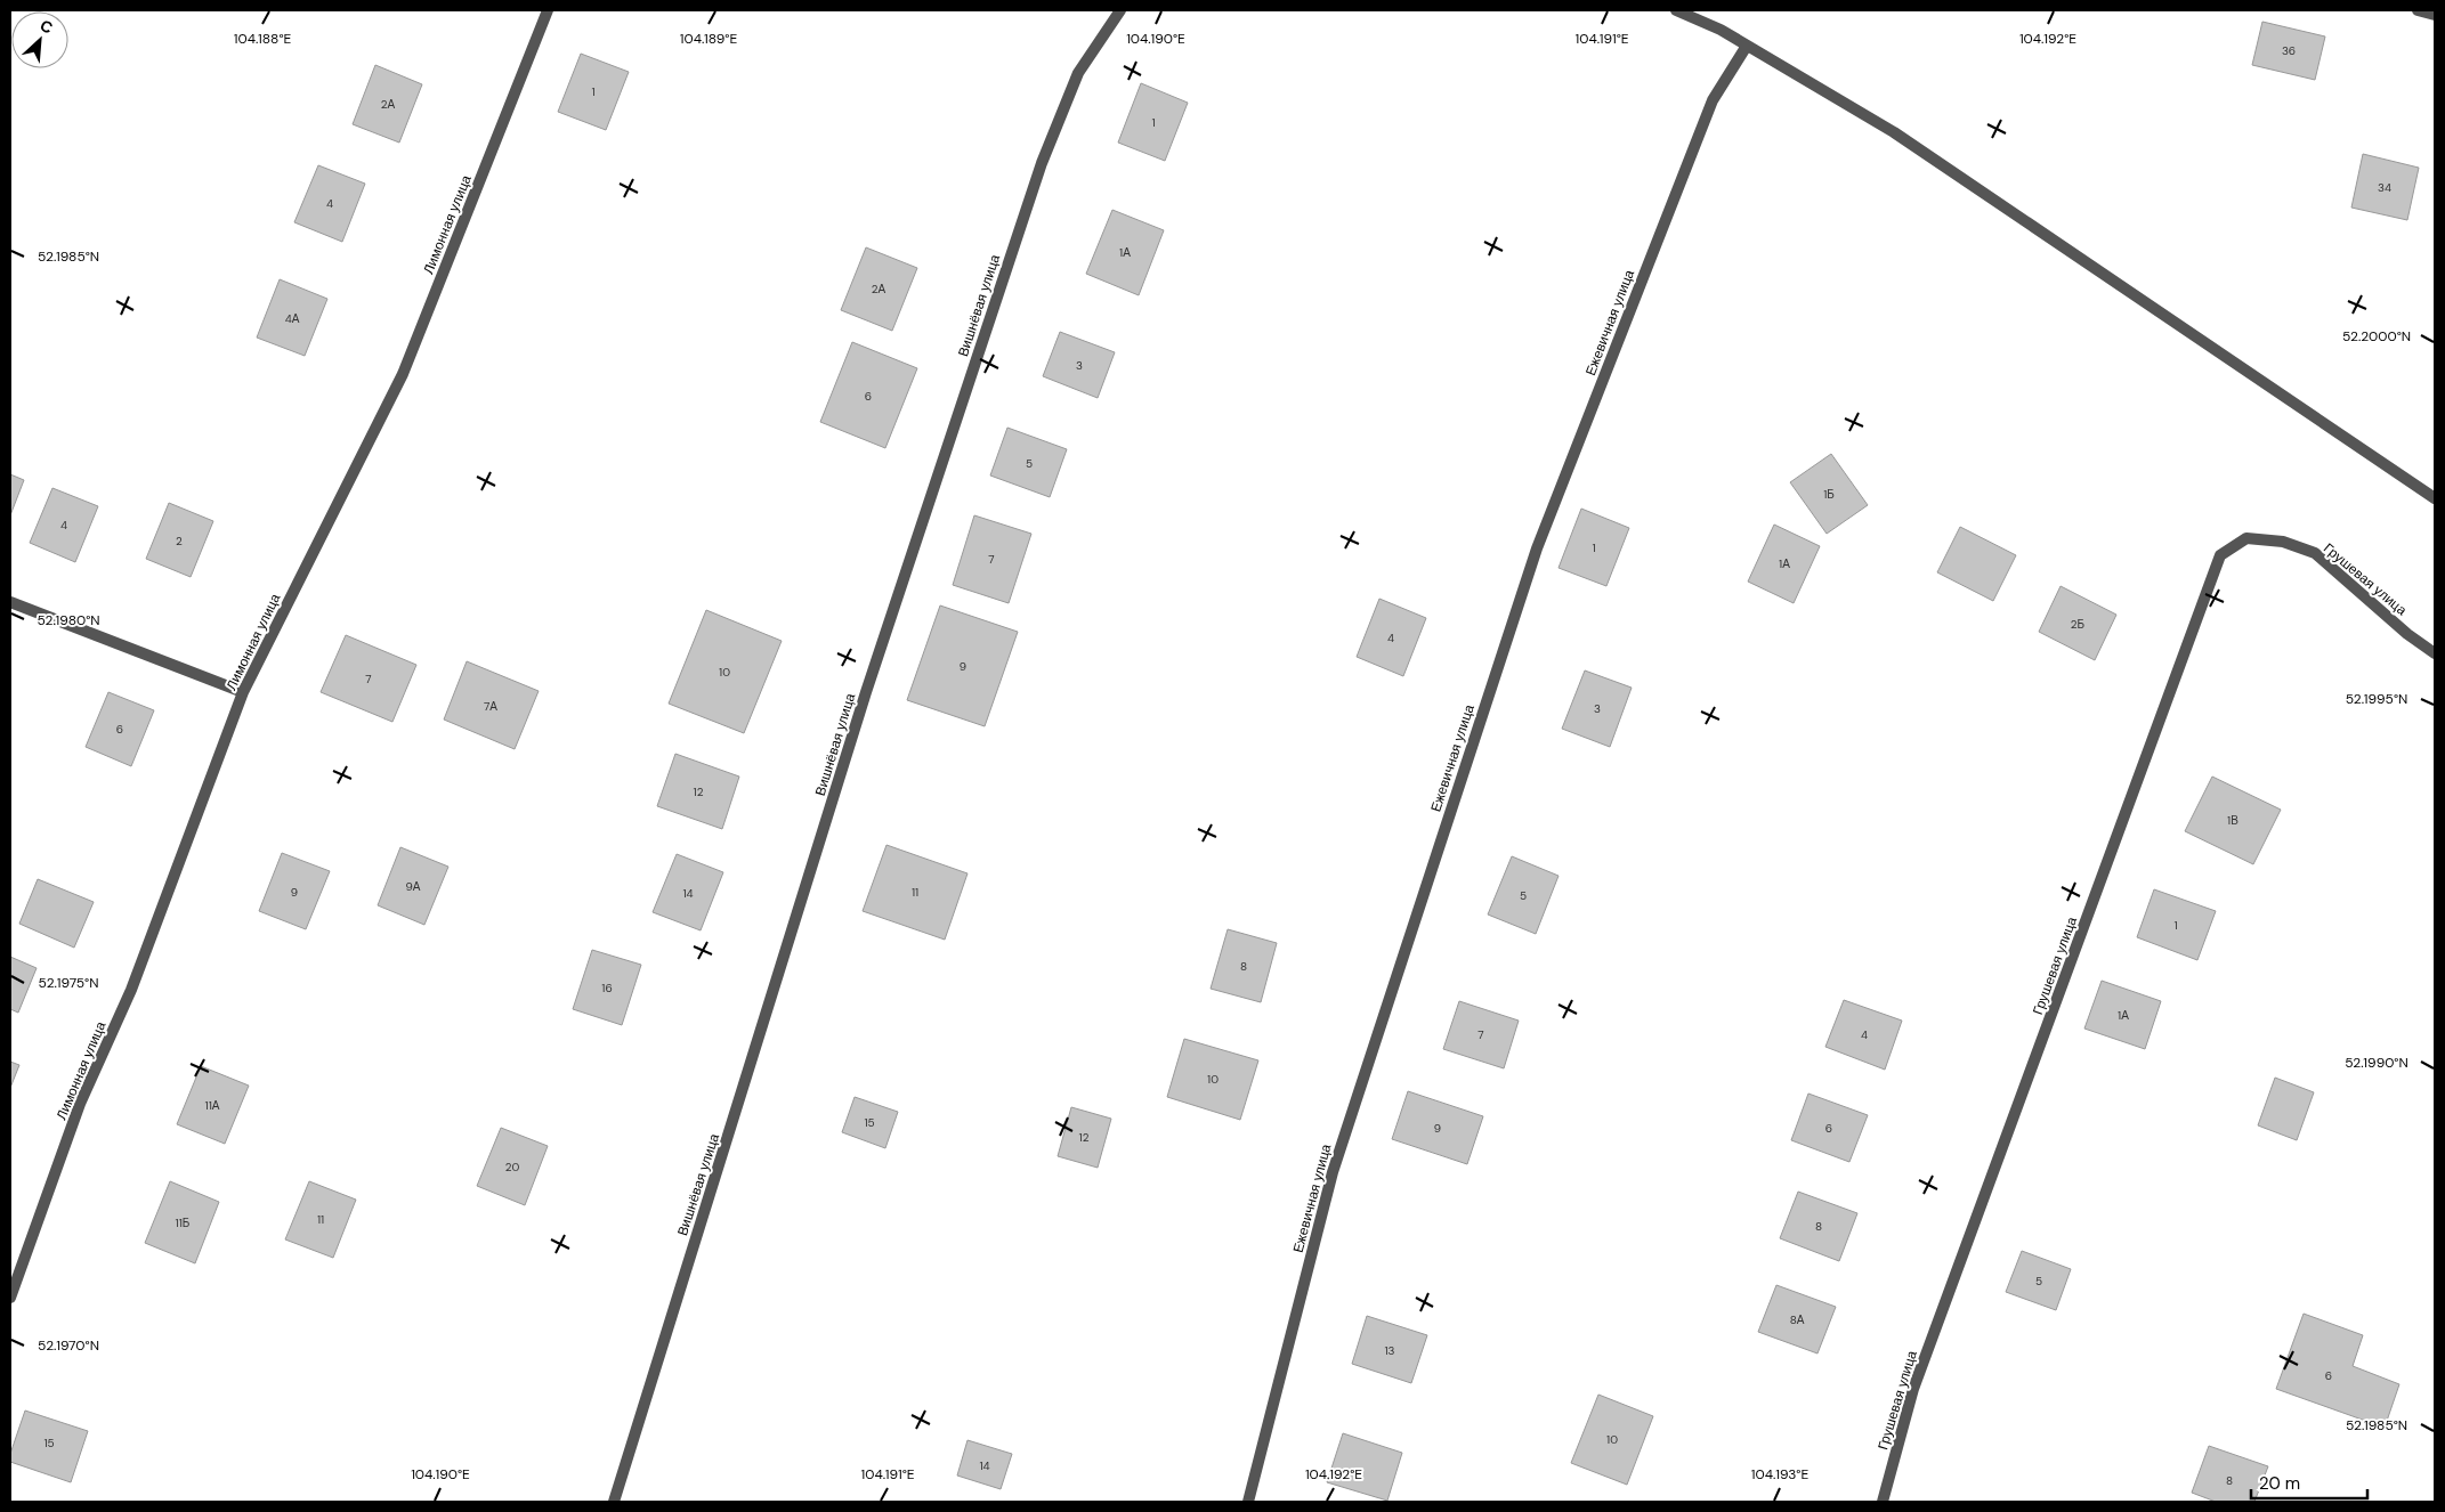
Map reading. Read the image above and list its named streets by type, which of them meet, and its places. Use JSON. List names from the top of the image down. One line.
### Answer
{"streets":{"street":["Лимонная улица","Вишнёвая улица","Ежевичная улица","Грушевая улица"]},"house_numbers":["36","1","2А","1","34","4","1А","2А","4А","3","6","5","1Б","4","2","1","7","1А","2Б","4","9","10","7","7А","3","6","12","1В","9А","9","11","14","5","1","8","16","1А","7","4","10","11А","15","9","6","12","20","11","11Б","8","5","8А","13","6","10","15","14","8"],"scale_bar":"20 m","north":"top right","coordinates":["104.188°E","104.189°E","104.191°E","104.190°E","104.192°E","52.1985°N","52.2000°N","52.1980°N","52.1995°N","52.1975°N","52.1990°N","52.1970°N","104.193°E"]}
